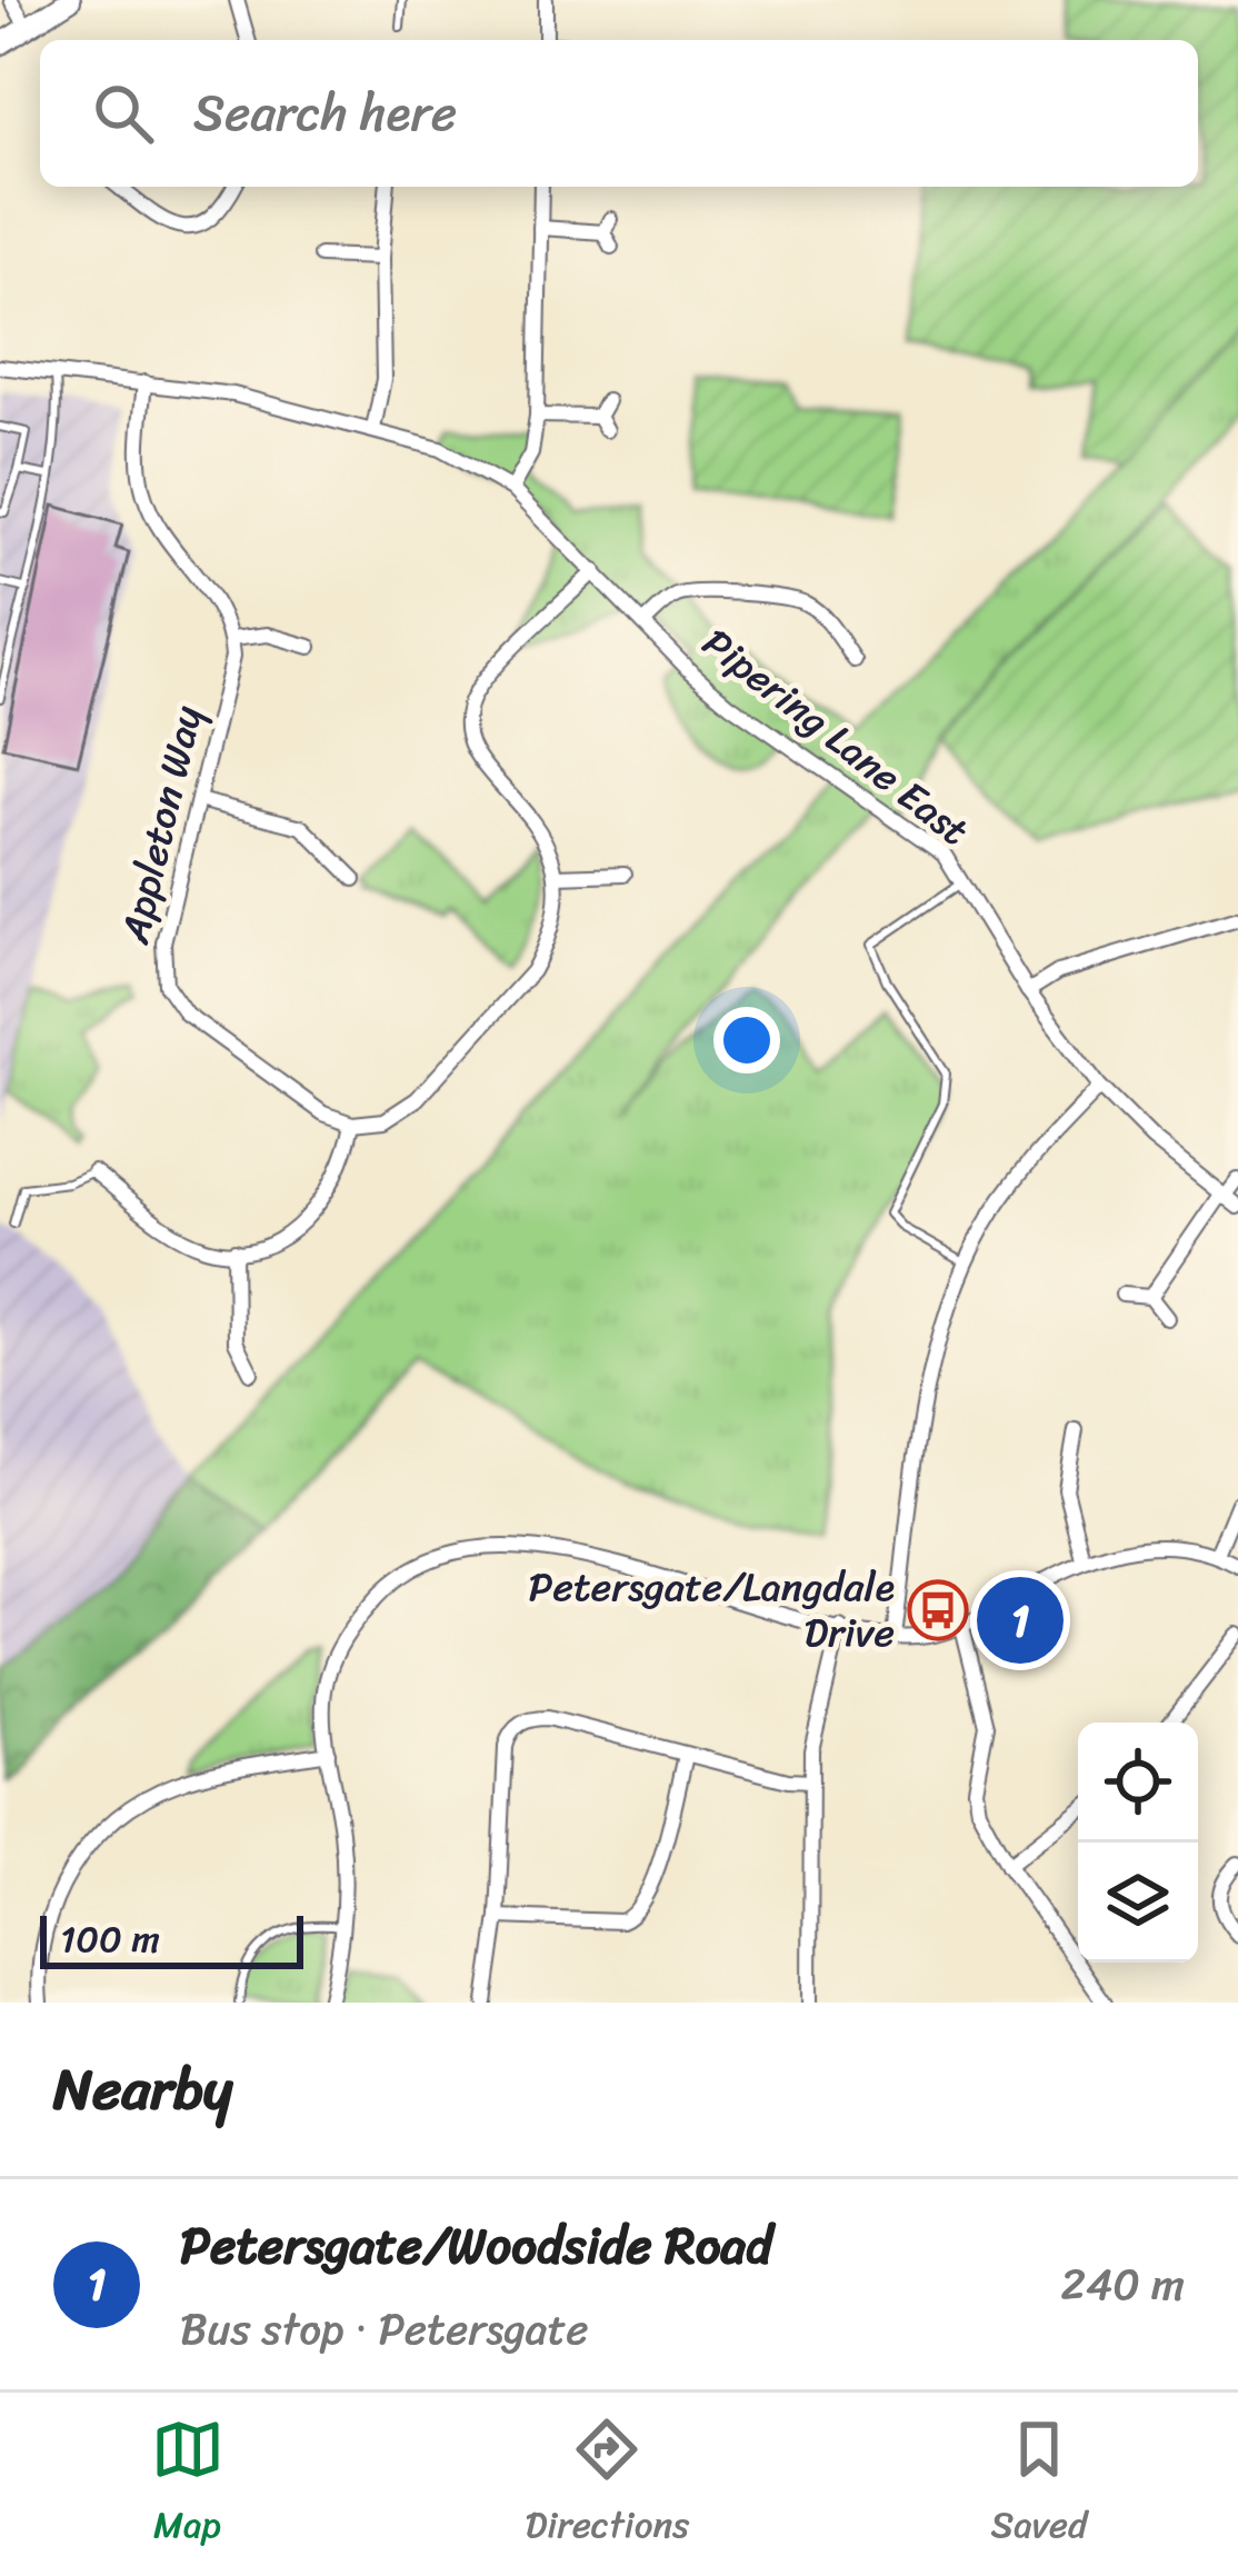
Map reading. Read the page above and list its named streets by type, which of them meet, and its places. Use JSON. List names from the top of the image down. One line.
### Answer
{"streets":{"street":["Pipering Lane East","Appleton Way"]},"places":{"bus stop":["Petersgate/Langdale Drive"]},"scale_bar":"100 m","page":{"search":"Search here","pins":"1","scale":"100 m","heading":"Nearby","list":[{"mark":"1","name":"Petersgate/Woodside Road","note":"Bus stop · Petersgate","value":"240 m"}],"nav":["Map","Directions","Saved"]}}
